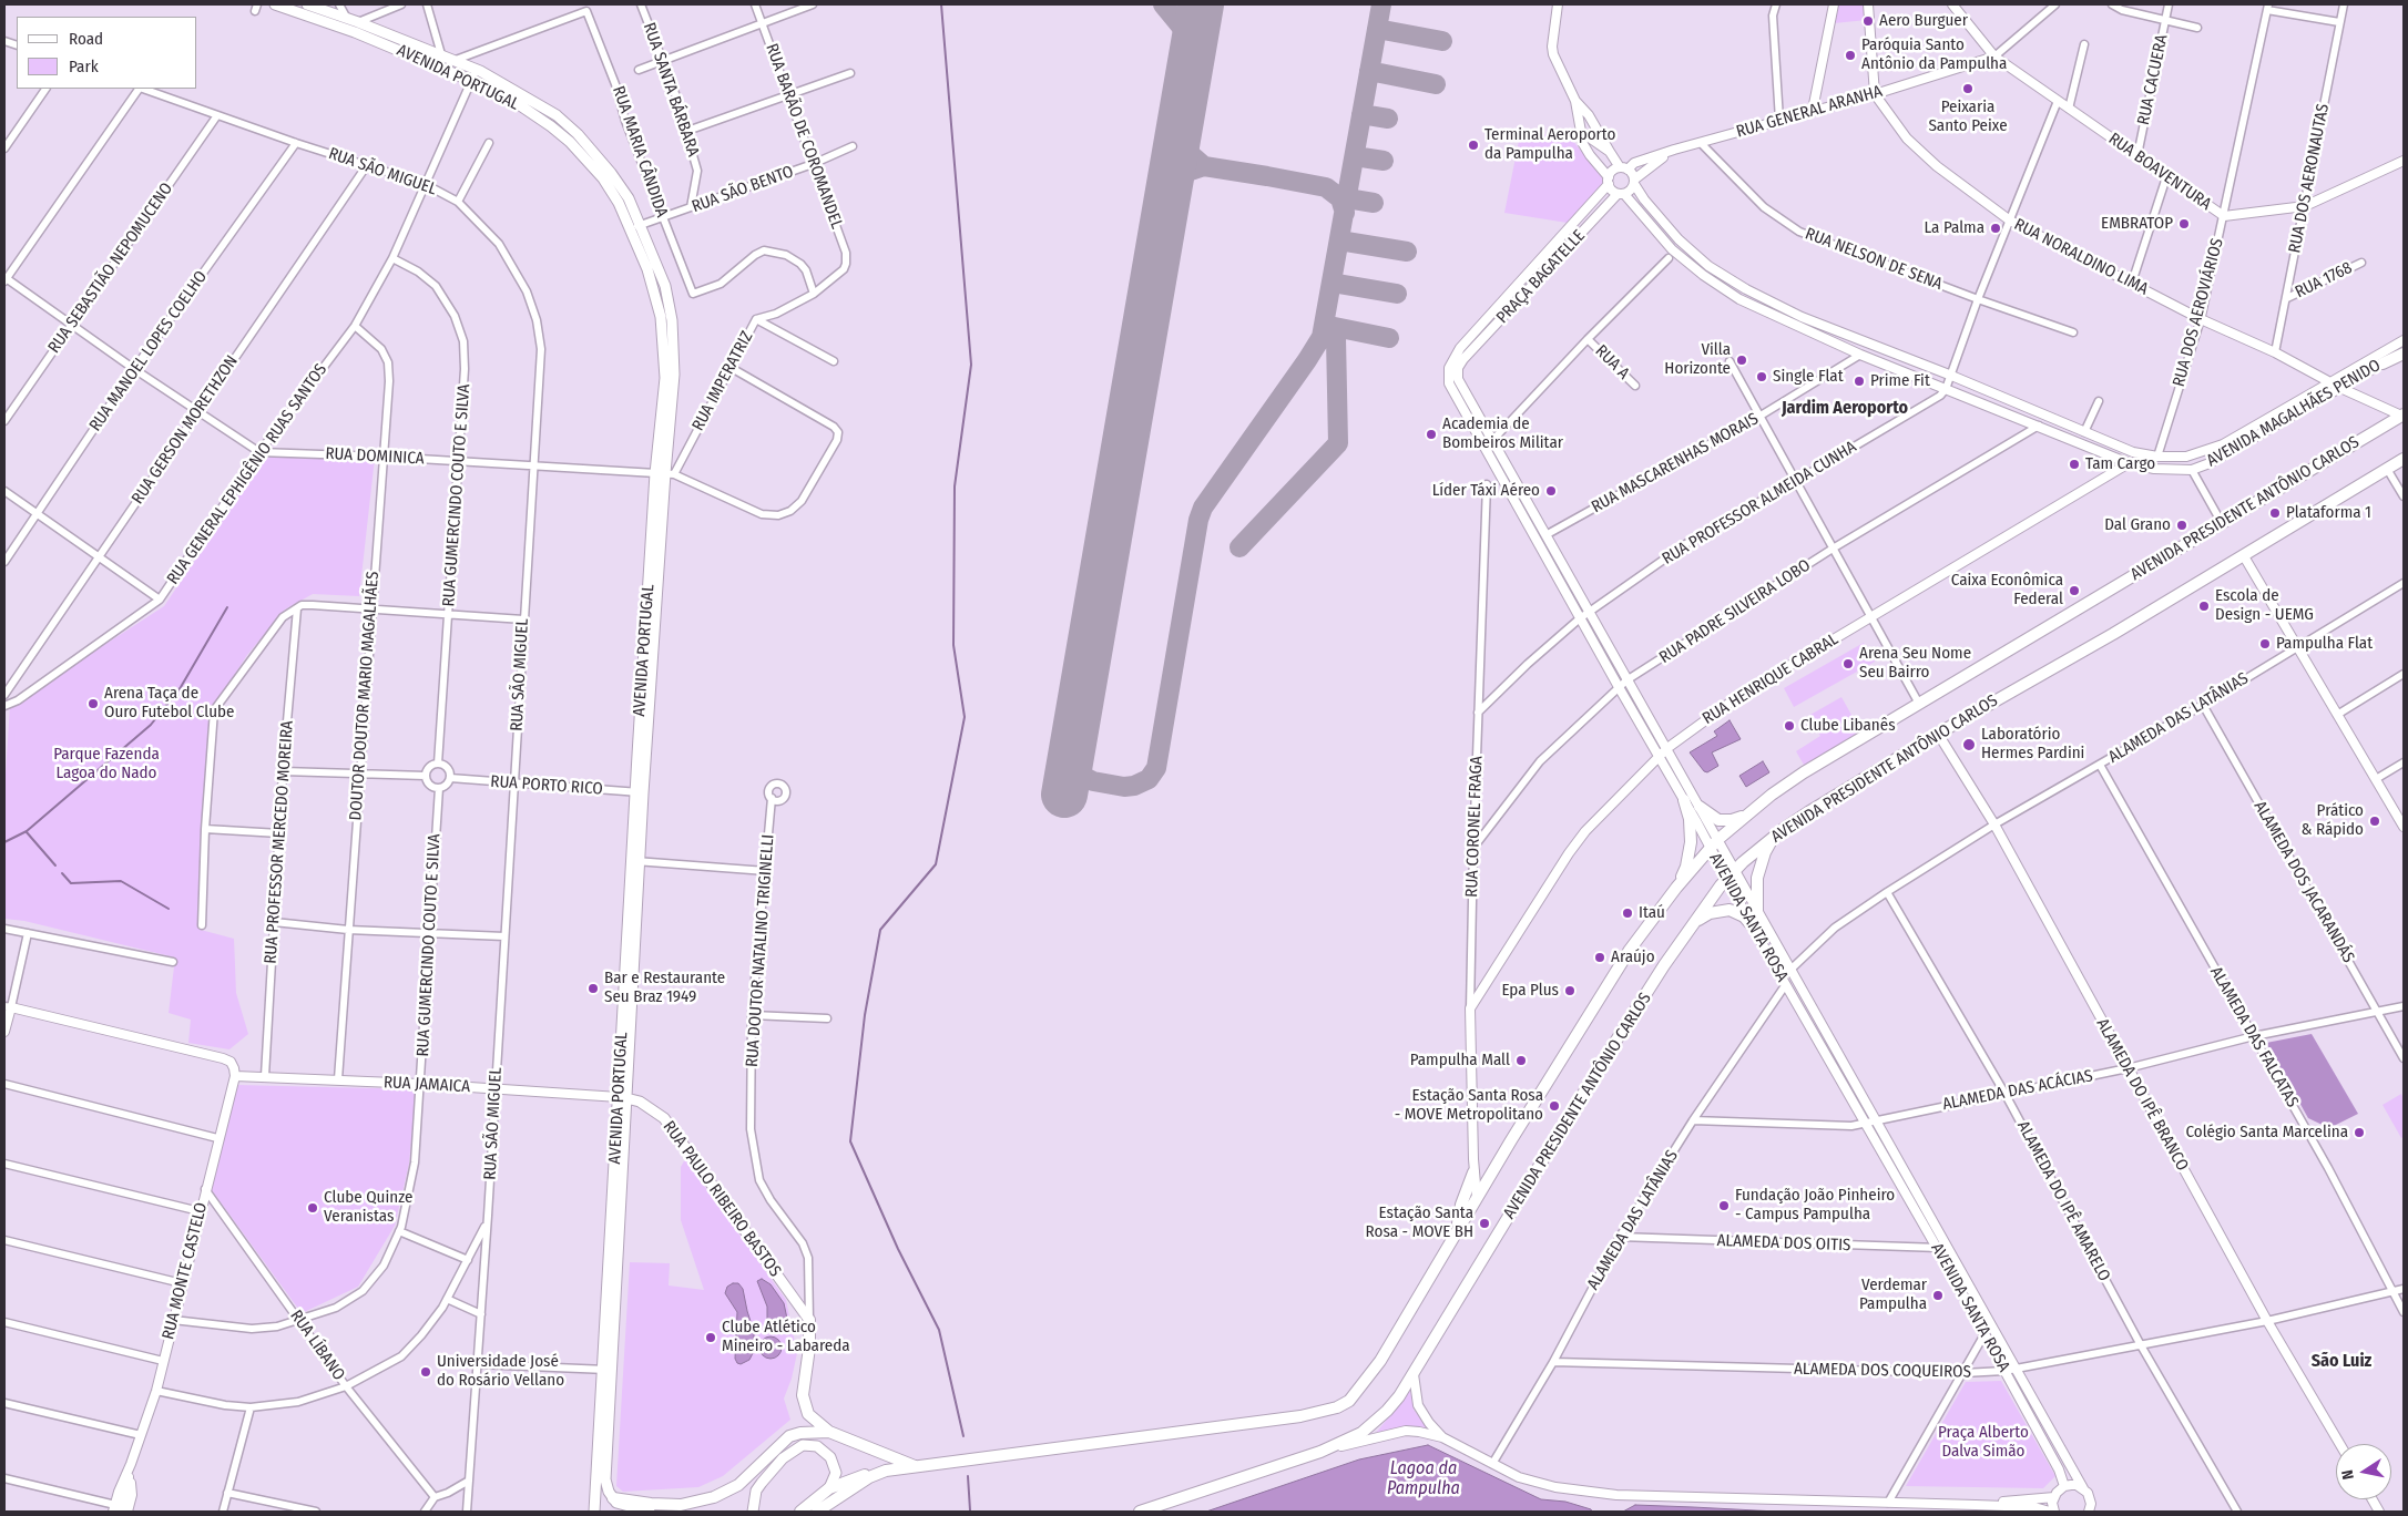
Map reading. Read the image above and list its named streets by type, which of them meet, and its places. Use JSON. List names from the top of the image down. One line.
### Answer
{"streets":{"highway":["AVENIDA PRESIDENTE ANTÔNIO CARLOS"],"main road":["AVENIDA PORTUGAL","RUA PAULO RIBEIRO BASTOS"],"street":["RUA CACUERA","RUA SANTA BÁRBARA","RUA GENERAL ARANHA","RUA BARÃO DE COROMANDEL","RUA MARIA CÂNDIDA","RUA SÃO MIGUEL","RUA BOAVENTURA","RUA DOS AERONAUTAS","RUA SÃO BENTO","RUA NORALDINO LIMA","RUA NELSON DE SENA","RUA SEBASTIÃO NEPOMUCENO","PRAÇA BAGATELLE","RUA 1768","RUA DOS AEROVIÁRIOS","RUA MANOEL LOPES COELHO","RUA A","RUA IMPERATRIZ","AVENIDA MAGALHÃES PENIDO","RUA GERSON MORETHZON","RUA DOMINICA","RUA MASCARENHAS MORAIS","RUA GENERAL EPHIGÊNIO RUAS SANTOS","RUA GUMERCINDO COUTO E SILVA","RUA PROFESSOR ALMEIDA CUNHA","RUA PADRE SILVEIRA LOBO","RUA HENRIQUE CABRAL","DOUTOR DOUTOR MARIO MAGALHÃES","ALAMEDA DAS LATÂNIAS","RUA PORTO RICO","RUA CORONEL FRAGA","RUA PROFESSOR MERCEDO MOREIRA","ALAMEDA DOS JACARANDÁS","AVENIDA SANTA ROSA","RUA DOUTOR NATALINO TRIGINELLI","ALAMEDA DAS FALCATAS","RUA JAMAICA","ALAMEDA DAS ACÁCIAS","ALAMEDA DO IPÊ BRANCO","ALAMEDA DO IPÊ AMARELO","ALAMEDA DOS OITIS","RUA MONTE CASTELO","RUA LÍBANO","ALAMEDA DOS COQUEIROS"]},"crossings":[["AVENIDA PORTUGAL","RUA MARIA CÂNDIDA"],["AVENIDA PORTUGAL","RUA SÃO BENTO"],["AVENIDA PORTUGAL","RUA IMPERATRIZ"],["AVENIDA PORTUGAL","RUA DOMINICA"],["AVENIDA PORTUGAL","RUA GENERAL EPHIGÊNIO RUAS SANTOS"],["AVENIDA PORTUGAL","RUA PORTO RICO"],["AVENIDA PORTUGAL","RUA JAMAICA"],["AVENIDA PORTUGAL","RUA PAULO RIBEIRO BASTOS"],["RUA CACUERA","RUA BOAVENTURA"],["RUA SANTA BÁRBARA","RUA SÃO BENTO"],["RUA GENERAL ARANHA","RUA BOAVENTURA"],["RUA GENERAL ARANHA","RUA NORALDINO LIMA"],["RUA GENERAL ARANHA","RUA NELSON DE SENA"],["RUA GENERAL ARANHA","PRAÇA BAGATELLE"],["RUA GENERAL ARANHA","AVENIDA MAGALHÃES PENIDO"],["RUA BARÃO DE COROMANDEL","RUA SÃO BENTO"],["RUA BARÃO DE COROMANDEL","RUA IMPERATRIZ"],["RUA MARIA CÂNDIDA","RUA SÃO BENTO"],["RUA MARIA CÂNDIDA","RUA IMPERATRIZ"],["RUA SÃO MIGUEL","RUA SEBASTIÃO NEPOMUCENO"],["RUA SÃO MIGUEL","RUA MANOEL LOPES COELHO"],["RUA SÃO MIGUEL","RUA GERSON MORETHZON"],["RUA SÃO MIGUEL","RUA DOMINICA"],["RUA SÃO MIGUEL","RUA GENERAL EPHIGÊNIO RUAS SANTOS"],["RUA SÃO MIGUEL","RUA PORTO RICO"],["RUA SÃO MIGUEL","RUA JAMAICA"],["RUA BOAVENTURA","RUA DOS AERONAUTAS"],["RUA BOAVENTURA","RUA DOS AEROVIÁRIOS"],["RUA DOS AERONAUTAS","RUA NORALDINO LIMA"],["RUA DOS AERONAUTAS","RUA 1768"],["RUA NORALDINO LIMA","RUA DOS AEROVIÁRIOS"],["RUA NORALDINO LIMA","AVENIDA MAGALHÃES PENIDO"],["RUA NORALDINO LIMA","AVENIDA PRESIDENTE ANTÔNIO CARLOS"],["PRAÇA BAGATELLE","AVENIDA MAGALHÃES PENIDO"],["PRAÇA BAGATELLE","AVENIDA SANTA ROSA"],["RUA DOS AEROVIÁRIOS","AVENIDA MAGALHÃES PENIDO"],["RUA IMPERATRIZ","RUA DOMINICA"],["AVENIDA MAGALHÃES PENIDO","RUA MASCARENHAS MORAIS"],["AVENIDA MAGALHÃES PENIDO","RUA PROFESSOR ALMEIDA CUNHA"],["AVENIDA MAGALHÃES PENIDO","RUA PADRE SILVEIRA LOBO"],["AVENIDA MAGALHÃES PENIDO","RUA HENRIQUE CABRAL"],["RUA DOMINICA","RUA GENERAL EPHIGÊNIO RUAS SANTOS"],["RUA DOMINICA","RUA GUMERCINDO COUTO E SILVA"],["RUA DOMINICA","DOUTOR DOUTOR MARIO MAGALHÃES"],["RUA MASCARENHAS MORAIS","AVENIDA SANTA ROSA"],["RUA GENERAL EPHIGÊNIO RUAS SANTOS","RUA GUMERCINDO COUTO E SILVA"],["RUA GENERAL EPHIGÊNIO RUAS SANTOS","DOUTOR DOUTOR MARIO MAGALHÃES"],["RUA GUMERCINDO COUTO E SILVA","RUA PORTO RICO"],["RUA GUMERCINDO COUTO E SILVA","RUA JAMAICA"],["RUA GUMERCINDO COUTO E SILVA","RUA MONTE CASTELO"],["RUA GUMERCINDO COUTO E SILVA","RUA LÍBANO"],["RUA PROFESSOR ALMEIDA CUNHA","RUA CORONEL FRAGA"],["RUA PROFESSOR ALMEIDA CUNHA","AVENIDA SANTA ROSA"],["AVENIDA PRESIDENTE ANTÔNIO CARLOS","RUA CORONEL FRAGA"],["AVENIDA PRESIDENTE ANTÔNIO CARLOS","AVENIDA SANTA ROSA"],["AVENIDA PRESIDENTE ANTÔNIO CARLOS","ALAMEDA DO IPÊ BRANCO"],["RUA PADRE SILVEIRA LOBO","RUA CORONEL FRAGA"],["RUA PADRE SILVEIRA LOBO","AVENIDA SANTA ROSA"],["RUA HENRIQUE CABRAL","RUA CORONEL FRAGA"],["RUA HENRIQUE CABRAL","AVENIDA SANTA ROSA"],["DOUTOR DOUTOR MARIO MAGALHÃES","RUA JAMAICA"],["ALAMEDA DAS LATÂNIAS","ALAMEDA DOS JACARANDÁS"],["ALAMEDA DAS LATÂNIAS","AVENIDA SANTA ROSA"],["ALAMEDA DAS LATÂNIAS","ALAMEDA DAS FALCATAS"],["ALAMEDA DAS LATÂNIAS","ALAMEDA DAS ACÁCIAS"],["ALAMEDA DAS LATÂNIAS","ALAMEDA DO IPÊ BRANCO"],["ALAMEDA DAS LATÂNIAS","ALAMEDA DO IPÊ AMARELO"],["ALAMEDA DAS LATÂNIAS","ALAMEDA DOS OITIS"],["ALAMEDA DAS LATÂNIAS","ALAMEDA DOS COQUEIROS"],["RUA PROFESSOR MERCEDO MOREIRA","RUA JAMAICA"],["ALAMEDA DOS JACARANDÁS","ALAMEDA DAS ACÁCIAS"],["AVENIDA SANTA ROSA","ALAMEDA DAS ACÁCIAS"],["AVENIDA SANTA ROSA","ALAMEDA DOS OITIS"],["AVENIDA SANTA ROSA","ALAMEDA DOS COQUEIROS"],["RUA DOUTOR NATALINO TRIGINELLI","RUA PAULO RIBEIRO BASTOS"],["ALAMEDA DAS FALCATAS","ALAMEDA DAS ACÁCIAS"],["ALAMEDA DAS FALCATAS","ALAMEDA DOS COQUEIROS"],["RUA JAMAICA","RUA PAULO RIBEIRO BASTOS"],["RUA JAMAICA","RUA MONTE CASTELO"],["ALAMEDA DAS ACÁCIAS","ALAMEDA DO IPÊ BRANCO"],["ALAMEDA DAS ACÁCIAS","ALAMEDA DO IPÊ AMARELO"],["ALAMEDA DO IPÊ BRANCO","ALAMEDA DOS COQUEIROS"],["ALAMEDA DO IPÊ AMARELO","ALAMEDA DOS COQUEIROS"],["RUA MONTE CASTELO","RUA LÍBANO"]],"districts":["Jardim Aeroporto","São Luiz"],"water":["Lagoa da Pampulha"],"parks":["Parque Fazenda Lagoa do Nado","Praça Alberto Dalva Simão"],"places":["Aero Burguer","Paróquia Santo Antônio da Pampulha","Peixaria Santo Peixe","Terminal Aeroporto da Pampulha","EMBRATOP","La Palma","Villa Horizonte","Single Flat","Prime Fit","Academia de Bombeiros Militar","Tam Cargo","Líder Táxi Aéreo","Plataforma 1","Dal Grano","Caixa Econômica Federal","Escola de Design - UEMG","Pampulha Flat","Arena Seu Nome Seu Bairro","Arena Taça de Ouro Futebol Clube","Clube Libanês","Laboratório Hermes Pardini","Prático & Rápido","Itaú","Araújo","Bar e Restaurante Seu Braz 1949","Epa Plus","Pampulha Mall","Estação Santa Rosa - MOVE Metropolitano","Colégio Santa Marcelina","Fundação João Pinheiro - Campus Pampulha","Clube Quinze Veranistas","Estação Santa Rosa - MOVE BH","Verdemar Pampulha","Clube Atlético Mineiro - Labareda","Universidade José do Rosário Vellano"],"legend":["Road","Park"],"north":"left"}
